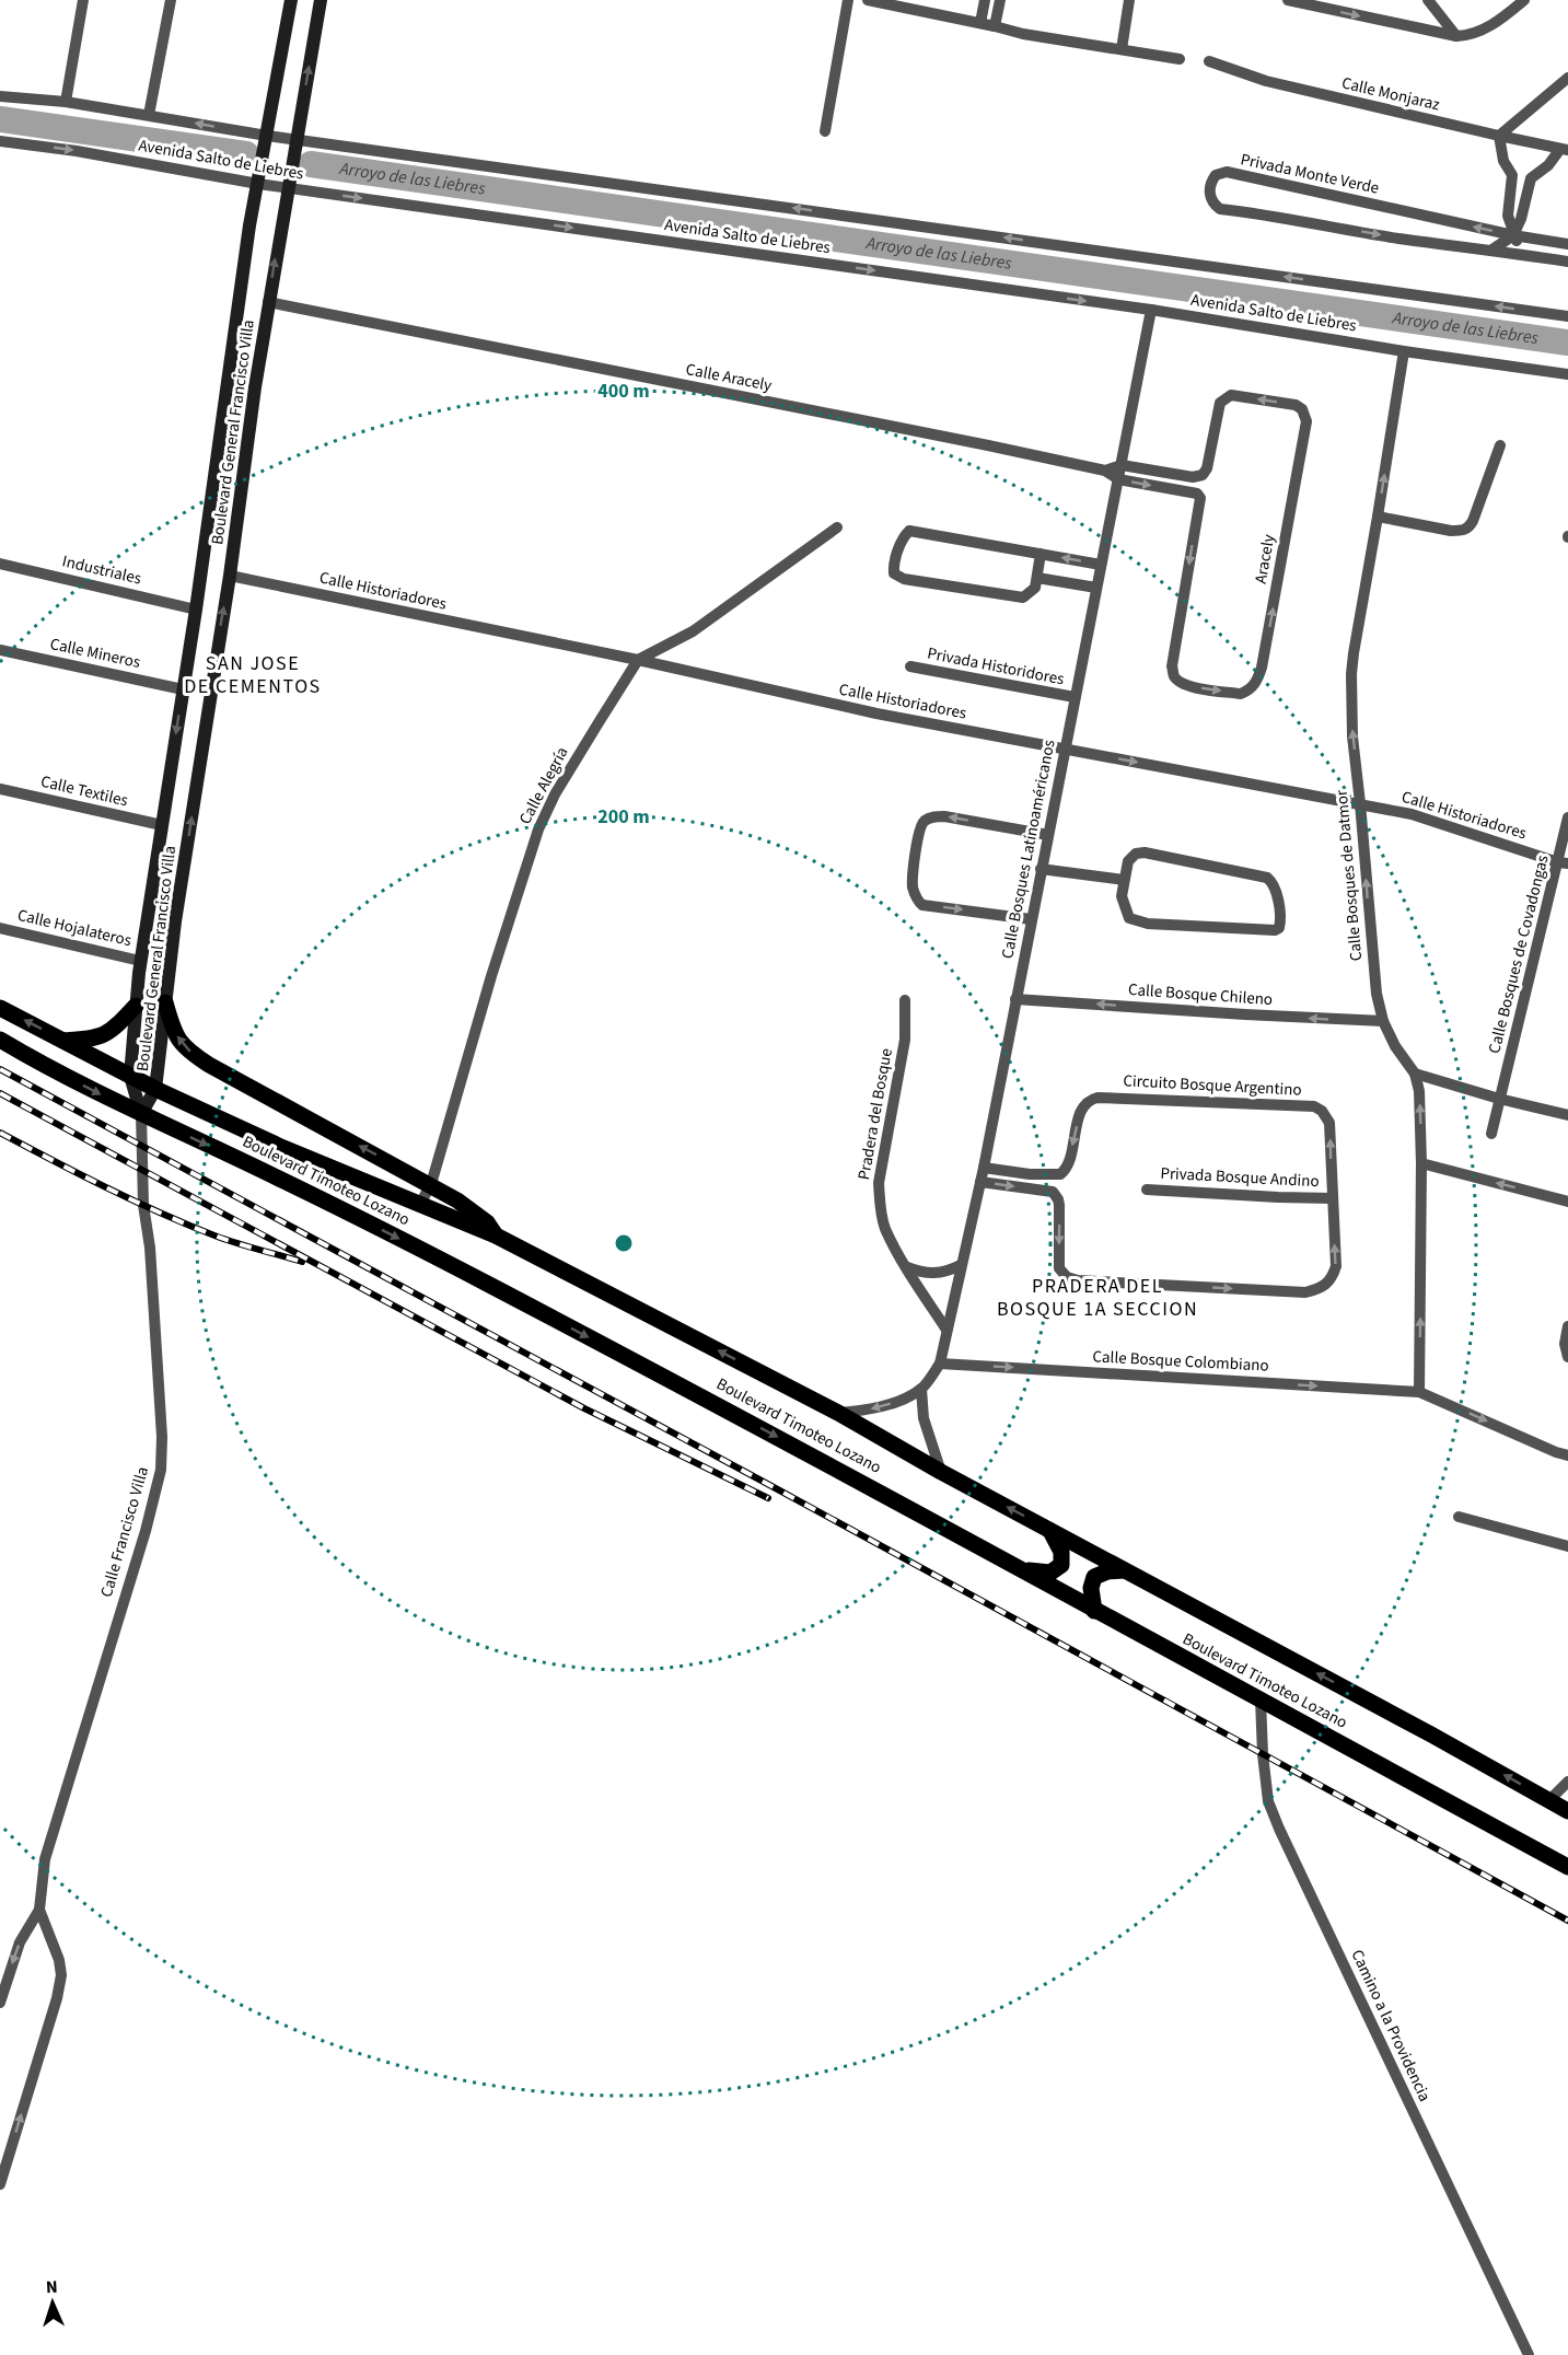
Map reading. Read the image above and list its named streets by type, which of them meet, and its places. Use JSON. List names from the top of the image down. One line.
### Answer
{"streets":{"main road":["Boulevard General Francisco Villa","Boulevard Timoteo Lozano"],"street":["Calle Monjaraz","Avenida Salto de Liebres","Privada Monte Verde","Calle Aracely","Aracely","Industriales","Calle Historiadores","Calle Mineros","Privada Historidores","Calle Alegría","Calle Textiles","Calle Bosques Latinoaméricanos","Calle Bosques de Datmor","Calle Hojalateros","Calle Bosques de Covadongas","Calle Bosque Chileno","Circuito Bosque Argentino","Pradera del Bosque","Privada Bosque Andino","Calle Bosque Colombiano","Calle Francisco Villa","Camino a la Providencia"]},"crossings":[["Avenida Salto de Liebres","Boulevard General Francisco Villa"],["Avenida Salto de Liebres","Calle Bosques Latinoaméricanos"],["Avenida Salto de Liebres","Calle Bosques de Datmor"],["Calle Aracely","Boulevard General Francisco Villa"],["Calle Aracely","Aracely"],["Calle Aracely","Calle Bosques Latinoaméricanos"],["Boulevard General Francisco Villa","Industriales"],["Boulevard General Francisco Villa","Calle Historiadores"],["Boulevard General Francisco Villa","Calle Mineros"],["Boulevard General Francisco Villa","Calle Textiles"],["Boulevard General Francisco Villa","Calle Hojalateros"],["Boulevard General Francisco Villa","Boulevard Timoteo Lozano"],["Boulevard General Francisco Villa","Calle Francisco Villa"],["Aracely","Calle Bosques Latinoaméricanos"],["Calle Historiadores","Calle Alegría"],["Calle Historiadores","Calle Bosques Latinoaméricanos"],["Calle Historiadores","Calle Bosques de Datmor"],["Calle Historiadores","Calle Bosques de Covadongas"],["Privada Historidores","Calle Bosques Latinoaméricanos"],["Calle Alegría","Boulevard Timoteo Lozano"],["Calle Bosques Latinoaméricanos","Calle Bosque Chileno"],["Calle Bosques Latinoaméricanos","Circuito Bosque Argentino"],["Calle Bosques Latinoaméricanos","Pradera del Bosque"],["Calle Bosques Latinoaméricanos","Boulevard Timoteo Lozano"],["Calle Bosques Latinoaméricanos","Calle Bosque Colombiano"],["Calle Bosques de Datmor","Calle Bosque Chileno"],["Calle Bosques de Datmor","Calle Bosque Colombiano"],["Circuito Bosque Argentino","Privada Bosque Andino"],["Boulevard Timoteo Lozano","Calle Francisco Villa"],["Boulevard Timoteo Lozano","Camino a la Providencia"]],"one_way":["Calle Bosques de Datmor","Calle Bosque Chileno","Calle Bosque Colombiano"],"districts":["SAN JOSE DE CEMENTOS","PRADERA DEL BOSQUE 1A SECCION"],"water":["Arroyo de las Liebres"],"north":"top","rings":["400 m","200 m"]}
